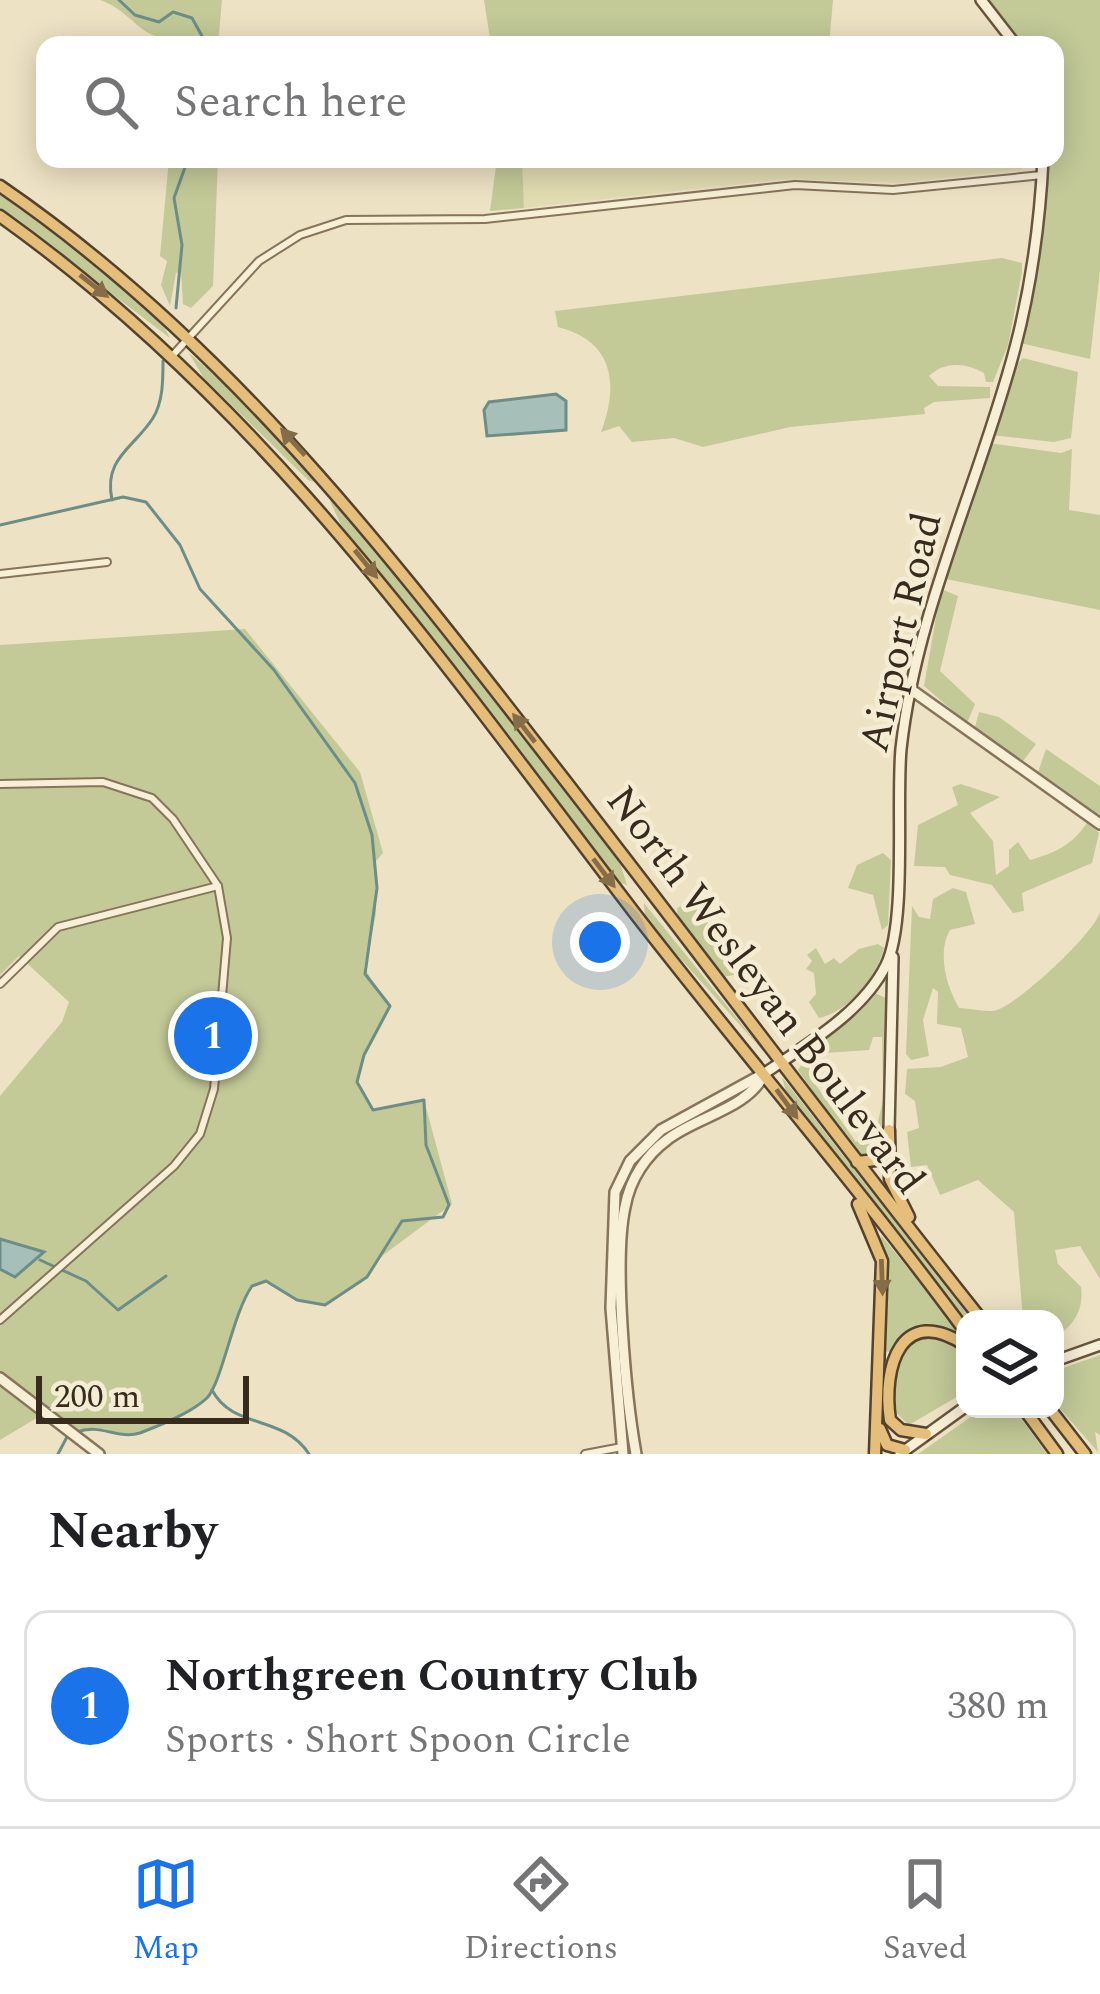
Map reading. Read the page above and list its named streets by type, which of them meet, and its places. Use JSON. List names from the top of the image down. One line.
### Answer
{"streets":{"highway":["North Wesleyan Boulevard"],"main road":["Airport Road"]},"crossings":[["Airport Road","North Wesleyan Boulevard"]],"scale_bar":"200 m","page":{"search":"Search here","pins":"1","scale":"200 m","heading":"Nearby","list":[{"mark":"1","name":"Northgreen Country Club","note":"Sports · Short Spoon Circle","value":"380 m"}],"nav":["Map","Directions","Saved"]}}
